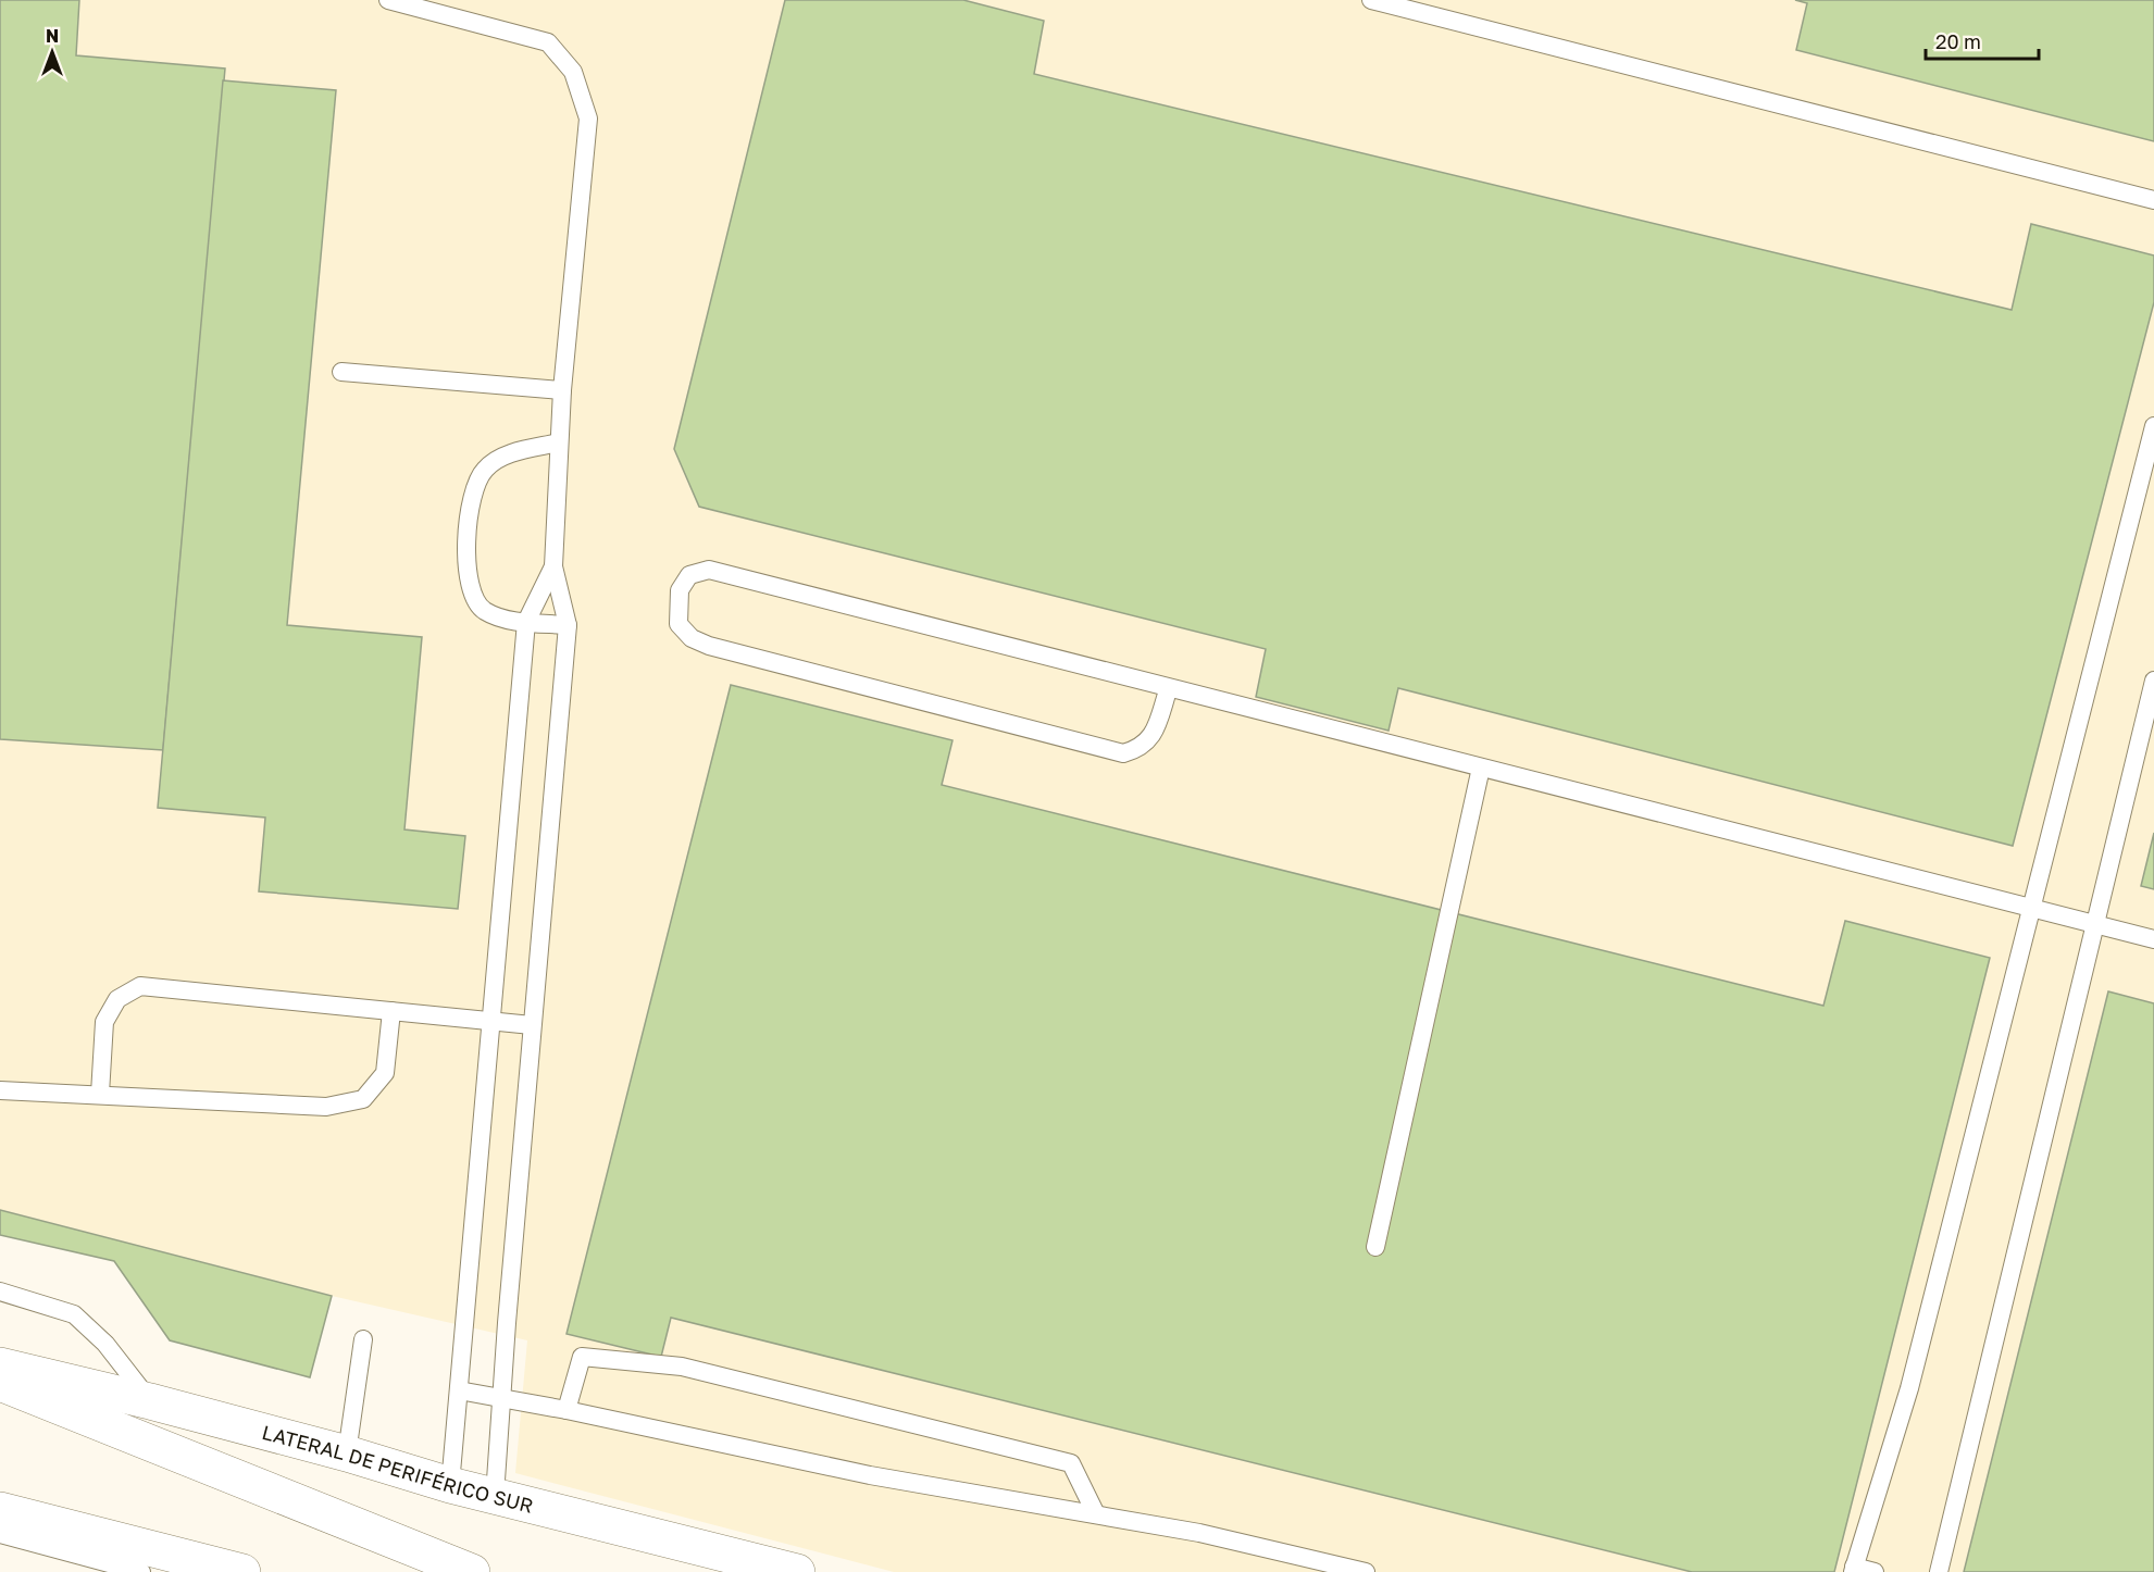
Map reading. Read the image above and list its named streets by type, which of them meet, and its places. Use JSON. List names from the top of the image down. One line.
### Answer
{"streets":{"main road":["LATERAL DE PERIFÉRICO SUR"]},"scale_bar":"20 m","north":"top"}
